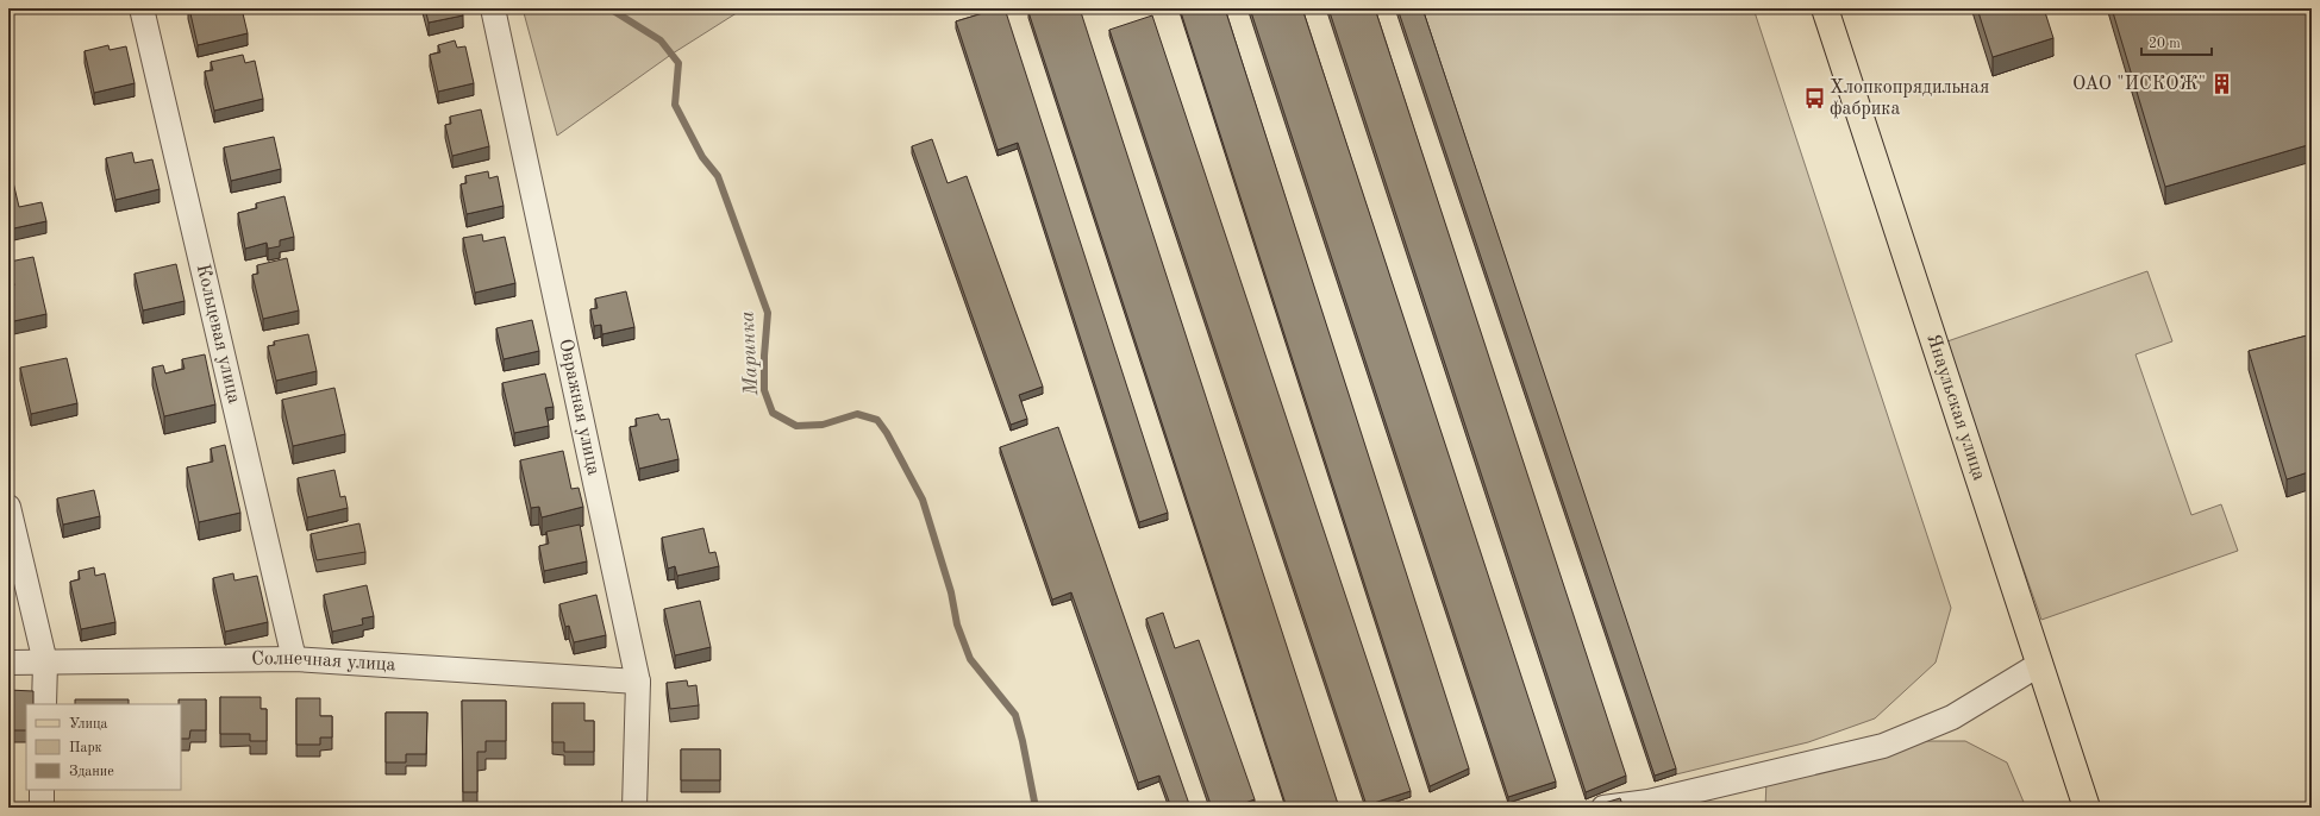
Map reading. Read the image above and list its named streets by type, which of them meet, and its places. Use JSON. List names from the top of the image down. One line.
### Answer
{"streets":{"main road":["Янаульская улица"],"street":["Кольцевая улица","Овражная улица","Солнечная улица"]},"crossings":[["Кольцевая улица","Солнечная улица"],["Овражная улица","Солнечная улица"]],"water":["Маринка"],"places":{"building":["ОАО \"ИСКОЖ\""],"bus stop":["Хлопкопрядильная фабрика"]},"legend":["Улица","Парк","Здание"],"scale_bar":"20 m"}
